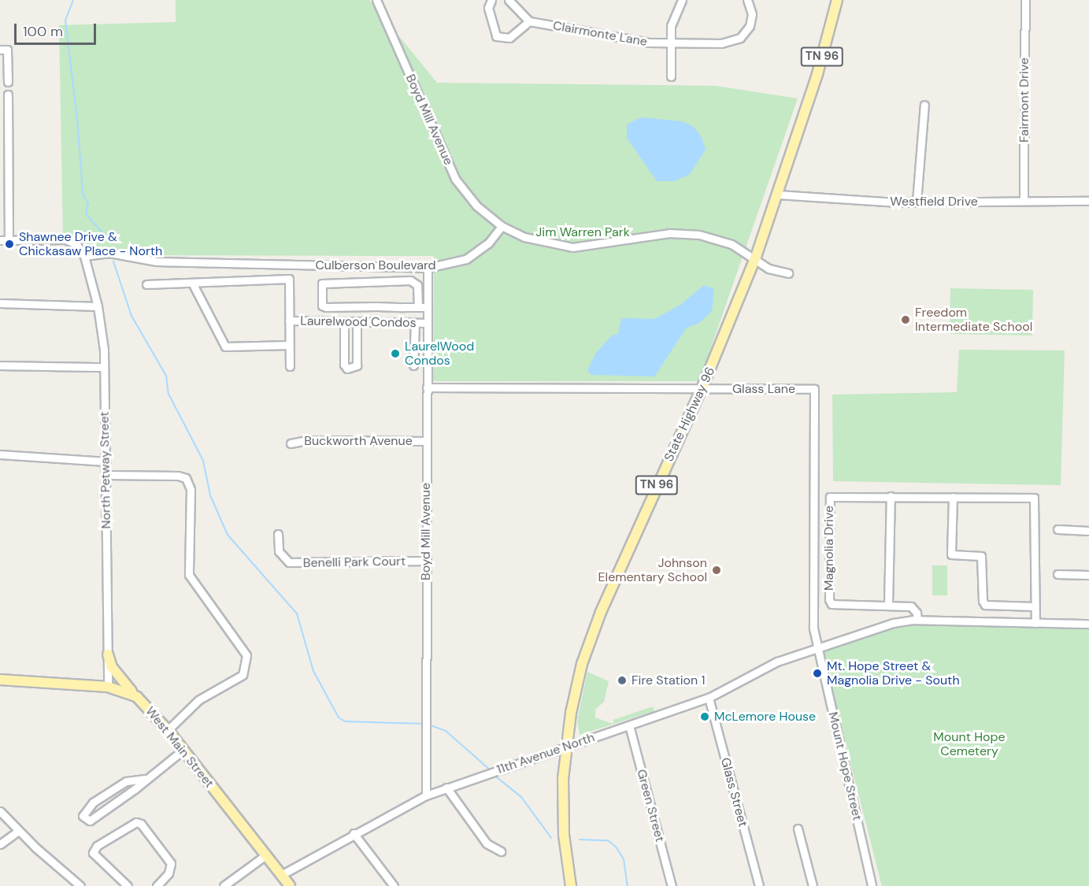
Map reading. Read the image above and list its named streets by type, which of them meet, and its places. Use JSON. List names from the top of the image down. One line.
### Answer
{"streets":{"main road":["TN 96","State Highway 96","West Main Street"],"street":["Clairmonte Lane","Fairmont Drive","Boyd Mill Avenue","Westfield Drive","Culberson Boulevard","Laurelwood Condos","Glass Lane","Buckworth Avenue","North Petway Street","Magnolia Drive","Benelli Park Court","11th Avenue North","Mount Hope Street","Glass Street","Green Street"]},"crossings":[["Fairmont Drive","Westfield Drive"],["Boyd Mill Avenue","Culberson Boulevard"],["Boyd Mill Avenue","Laurelwood Condos"],["Boyd Mill Avenue","Glass Lane"],["Boyd Mill Avenue","Buckworth Avenue"],["Boyd Mill Avenue","Benelli Park Court"],["Boyd Mill Avenue","11th Avenue North"],["Westfield Drive","State Highway 96"],["Culberson Boulevard","North Petway Street"],["Glass Lane","State Highway 96"],["Glass Lane","11th Avenue North"],["Glass Lane","Mount Hope Street"],["State Highway 96","11th Avenue North"],["North Petway Street","West Main Street"],["West Main Street","11th Avenue North"],["11th Avenue North","Mount Hope Street"],["11th Avenue North","Glass Street"],["11th Avenue North","Green Street"]],"parks":["Jim Warren Park","Mount Hope Cemetery"],"places":["Shawnee Drive & Chickasaw Place - North","Freedom Intermediate School","LaurelWood Condos","Johnson Elementary School","Mt. Hope Street & Magnolia Drive - South","Fire Station 1","McLemore House"],"scale_bar":"100 m"}
